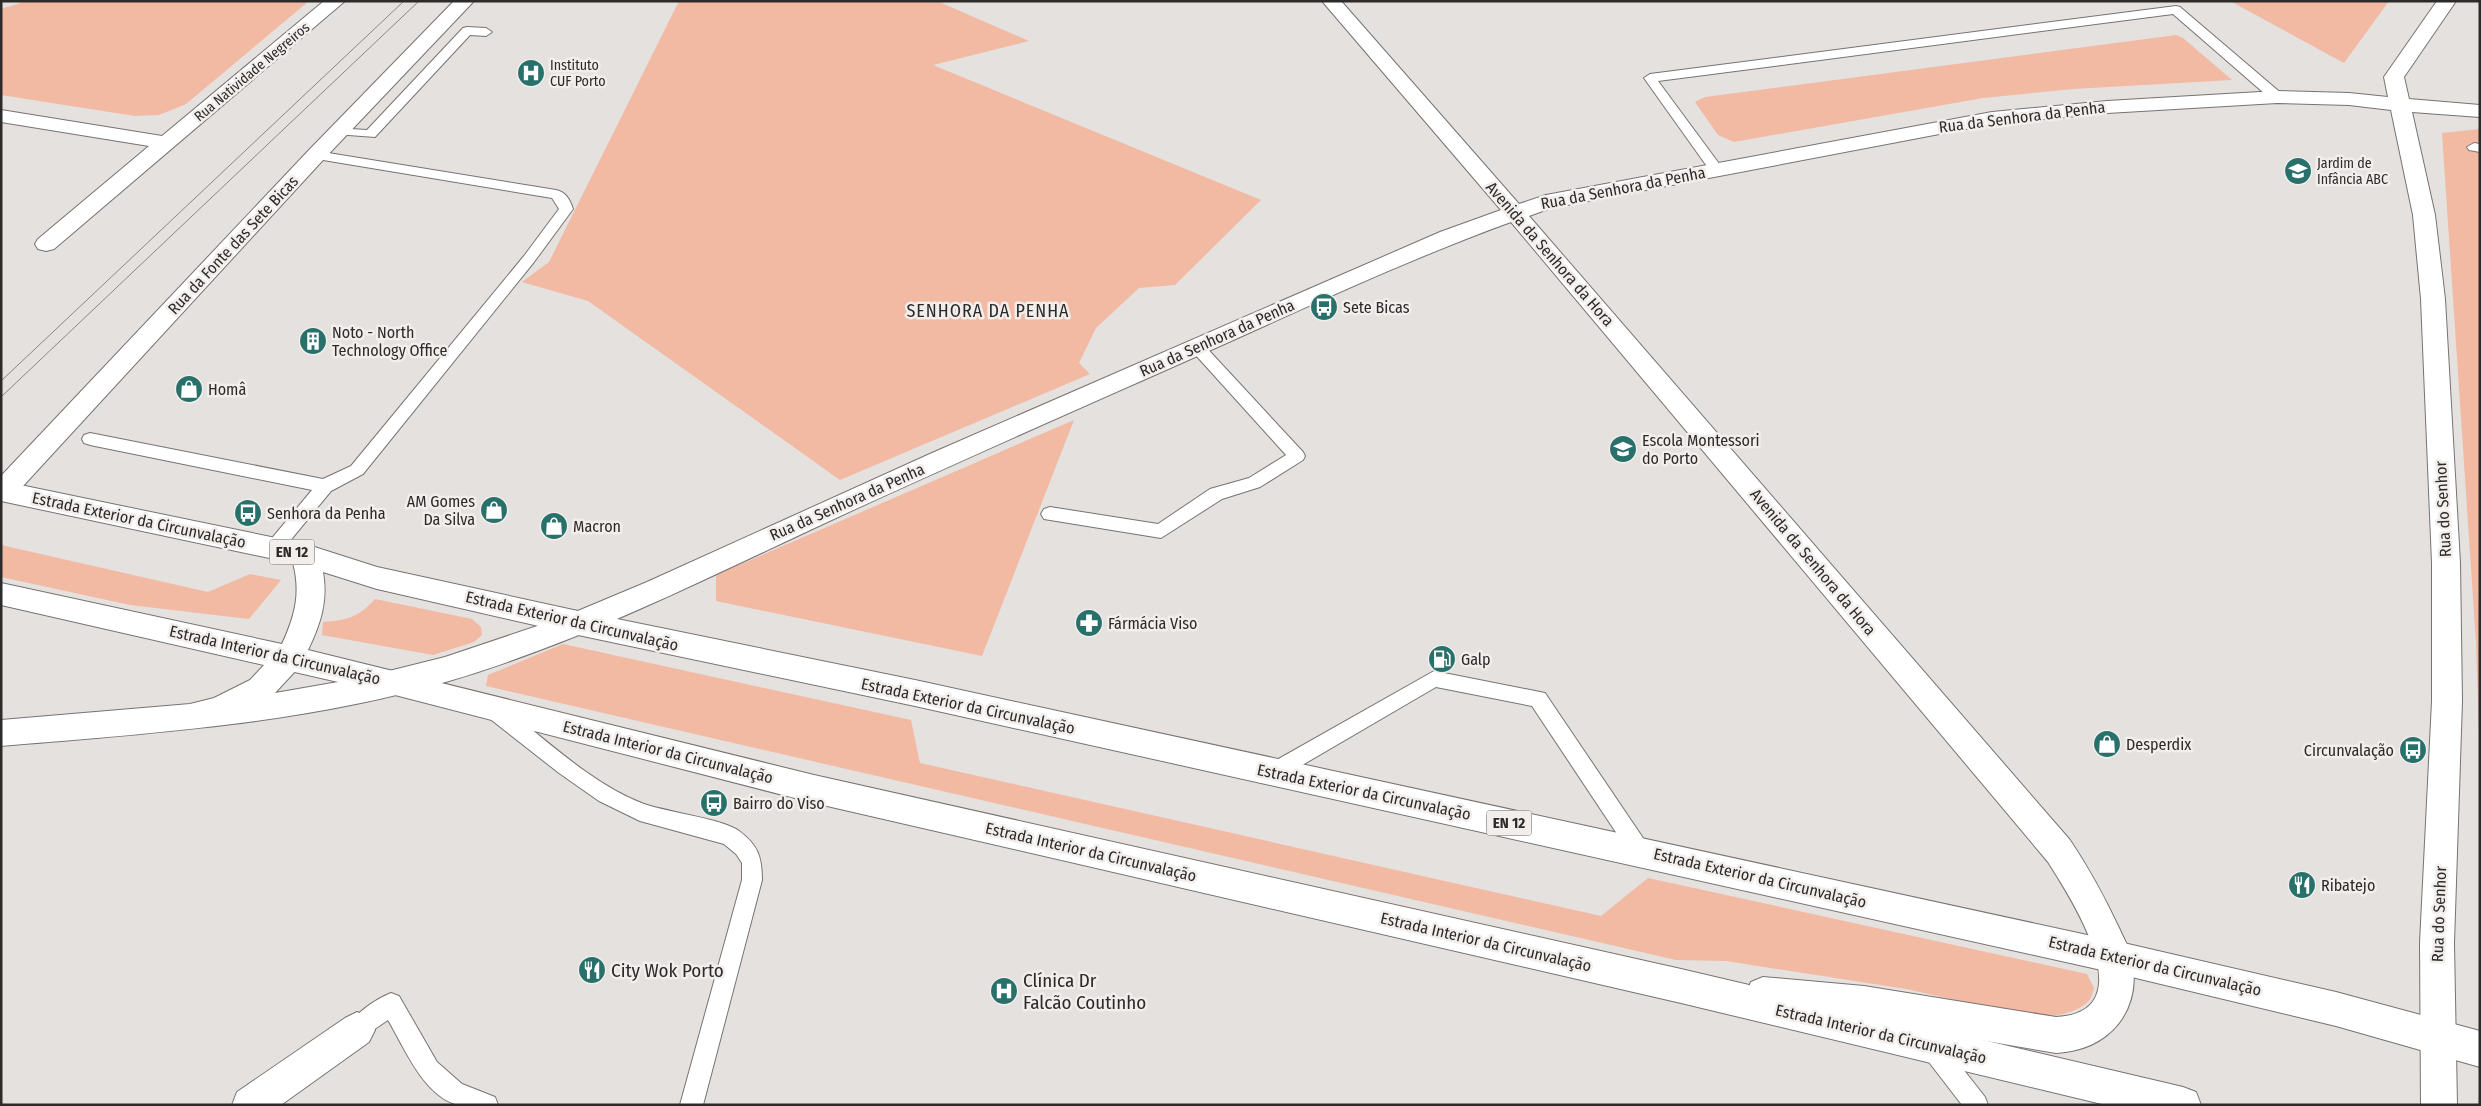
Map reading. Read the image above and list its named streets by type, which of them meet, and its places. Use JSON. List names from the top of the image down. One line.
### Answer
{"streets":{"street":["Rua Natividade Negreiros","Rua da Senhora da Penha","Rua da Fonte das Sete Bicas","Avenida da Senhora da Hora","Rua do Senhor","Estrada Exterior da Circunvalação","EN 12","Estrada Interior da Circunvalação"]},"crossings":[["Rua da Senhora da Penha","Avenida da Senhora da Hora"],["Rua da Senhora da Penha","Rua do Senhor"],["Rua da Senhora da Penha","Estrada Exterior da Circunvalação"],["Rua da Senhora da Penha","Estrada Interior da Circunvalação"],["Rua da Fonte das Sete Bicas","Estrada Exterior da Circunvalação"],["Avenida da Senhora da Hora","Estrada Exterior da Circunvalação"],["Rua do Senhor","Estrada Exterior da Circunvalação"]],"districts":["SENHORA DA PENHA"],"places":{"hospital":["Instituto CUF Porto","Clínica Dr Falcão Coutinho"],"school or university":["Jardim de Infância ABC","Escola Montessori do Porto"],"bus stop":["Sete Bicas","Senhora da Penha","Circunvalação","Bairro do Viso"],"building":["Noto - North Technology Office"],"shop":["Homâ","AM Gomes Da Silva","Macron","Desperdix"],"pharmacy":["Fármácia Viso"],"fuel station":["Galp"],"restaurant":["Ribatejo","City Wok Porto"]}}
